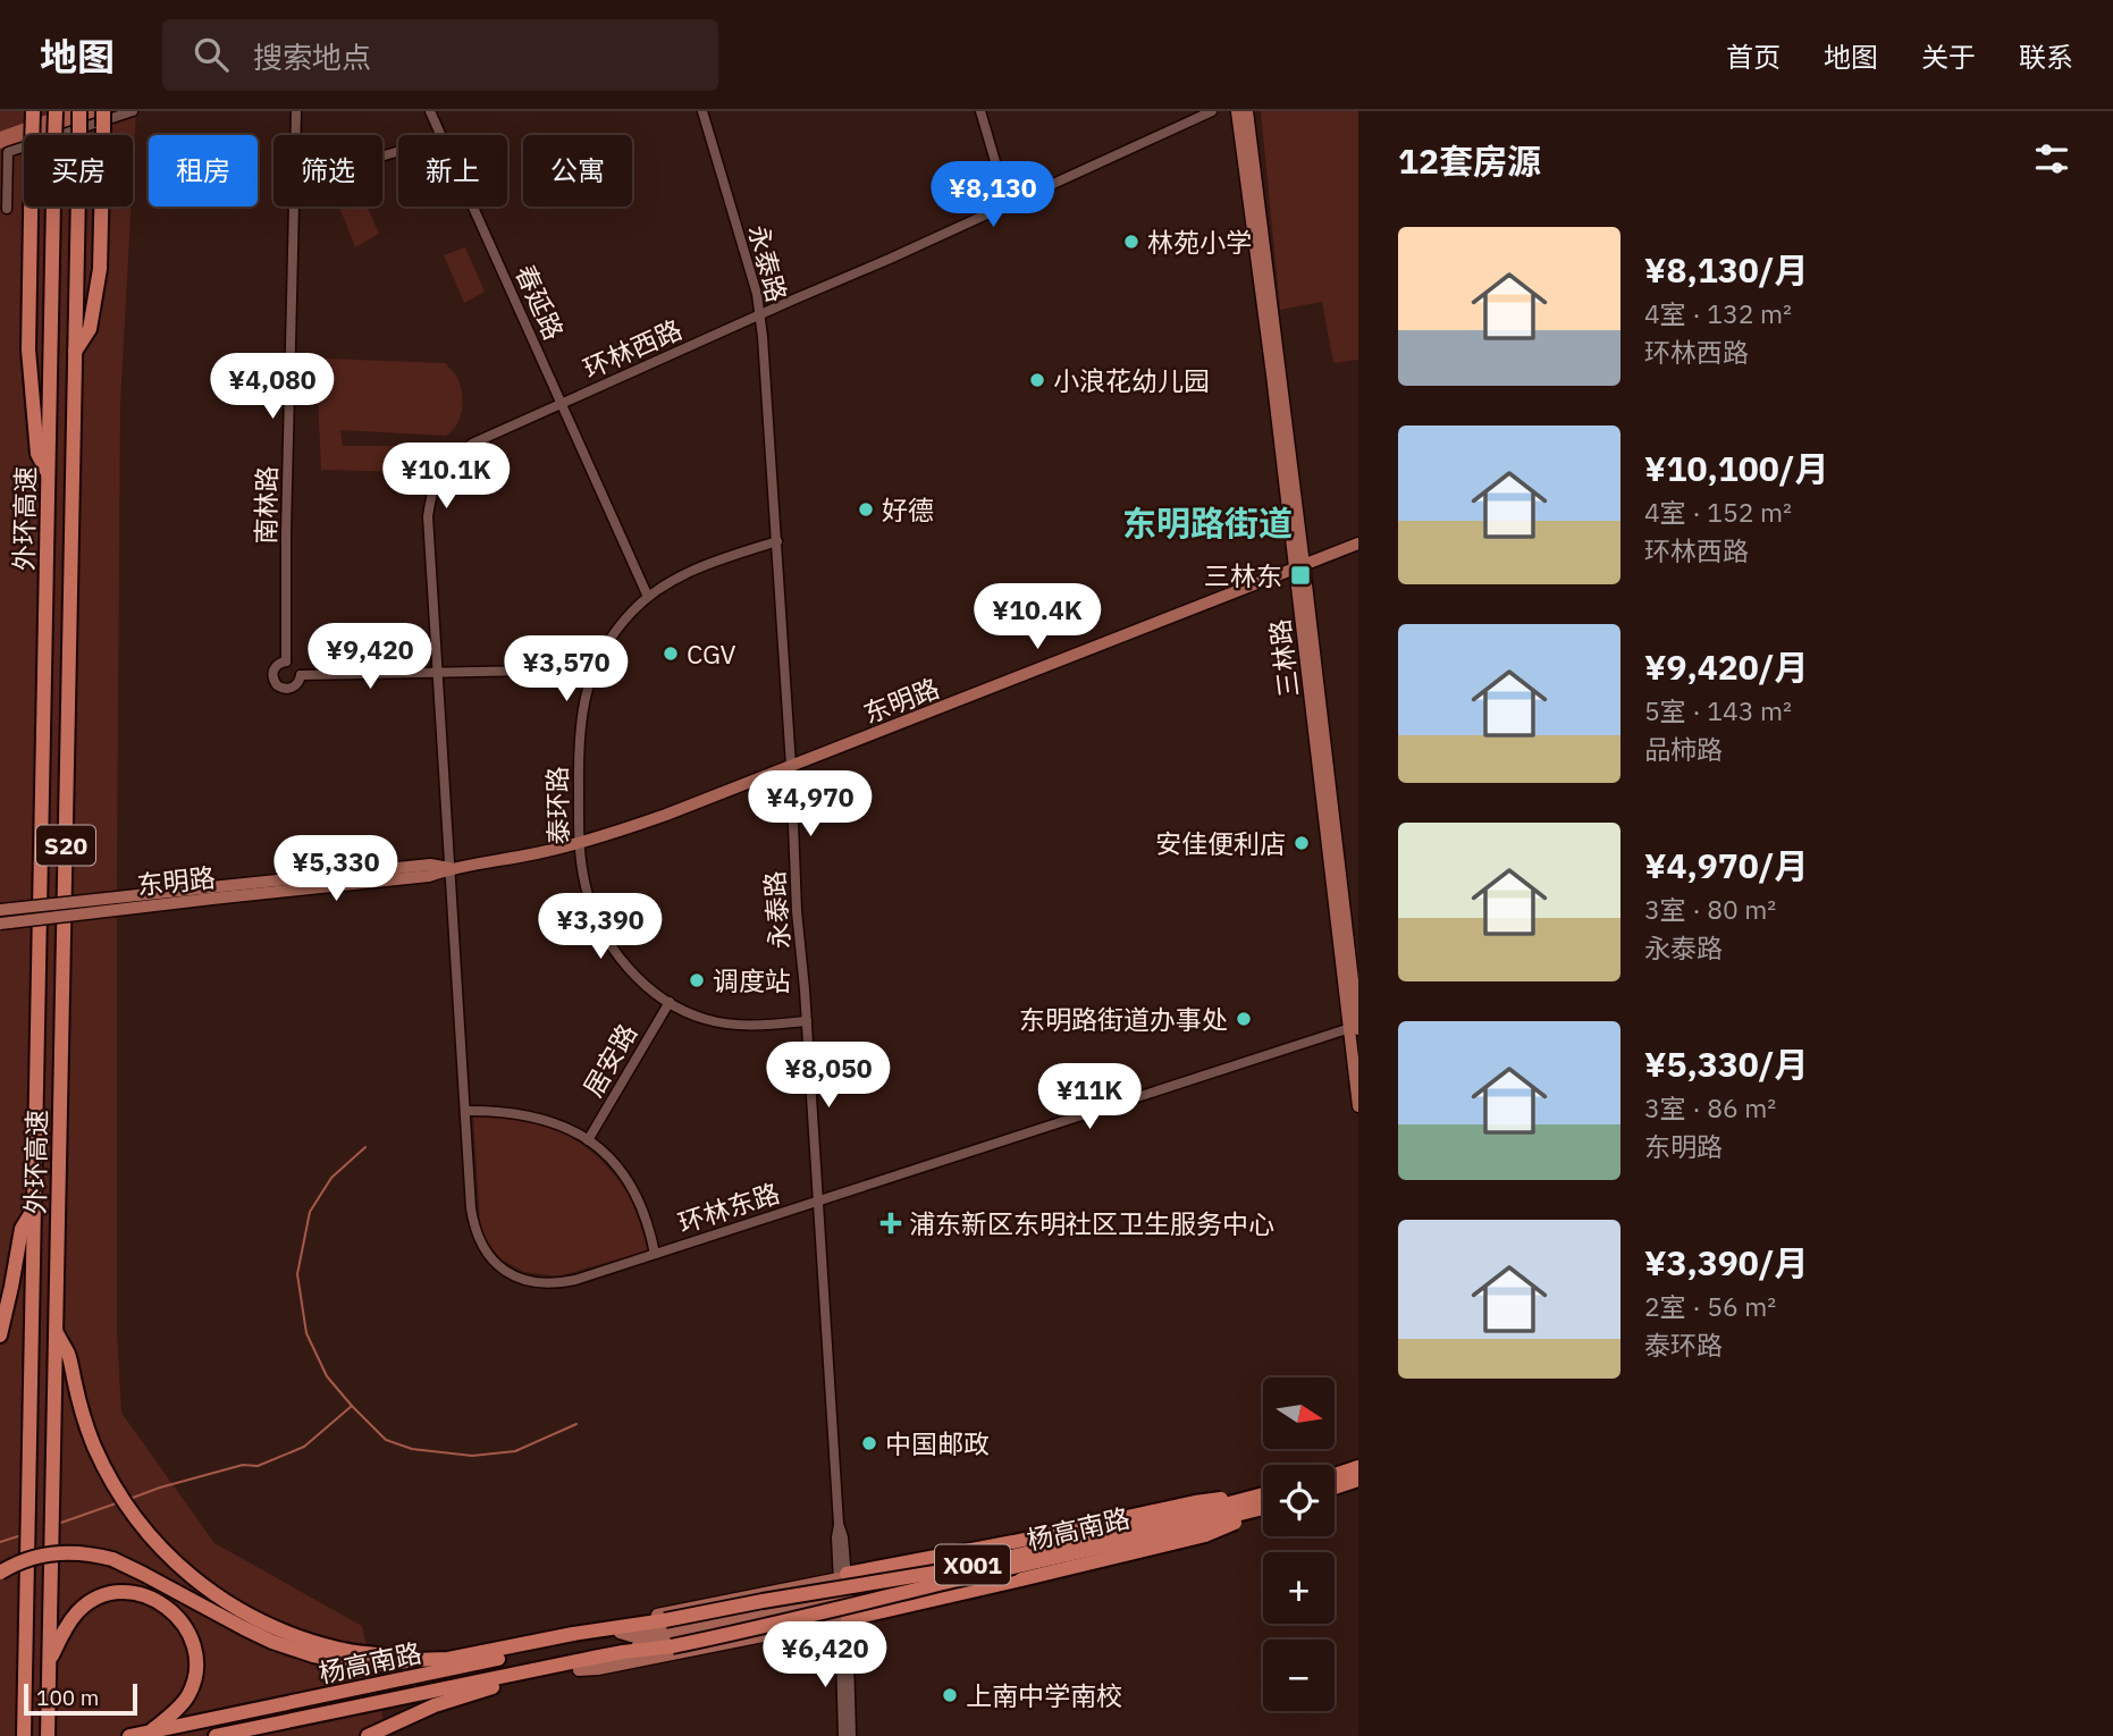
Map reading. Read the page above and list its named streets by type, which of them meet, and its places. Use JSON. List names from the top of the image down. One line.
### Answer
{"streets":{"highway":["外环高速","S20","杨高南路","X001"],"main road":["三林路","东明路"],"street":["永泰路","春延路","环林西路","南林路","泰环路","居安路","环林东路"]},"crossings":[["永泰路","环林西路"],["永泰路","东明路"],["永泰路","泰环路"],["永泰路","环林东路"],["永泰路","杨高南路"],["春延路","环林西路"],["春延路","泰环路"],["环林西路","东明路"],["环林西路","环林东路"],["三林路","东明路"],["三林路","环林东路"],["东明路","泰环路"],["东明路","环林东路"],["泰环路","居安路"]],"districts":["东明路街道"],"places":{"other":["林苑小学","小浪花幼儿园","好德","CGV","安佳便利店","调度站","东明路街道办事处","中国邮政","上南中学南校"],"transit":["三林东"],"health":["浦东新区东明社区卫生服务中心"]},"scale_bar":"100 m","north":"right","page":{"header":"地图","search":"搜索地点","nav":["首页","地图","关于","联系"],"heading":"12套房源","chip":["买房","租房","筛选","新上","公寓"],"price":["¥8,130","¥4,080","¥10.1K","¥10.4K","¥9,420","¥3,570","¥4,970","¥5,330","¥3,390","¥8,050","¥11K","¥6,420"],"list":[{"name":"¥8,130/月","note":"4室 · 132 m² · 环林西路"},{"name":"¥10,100/月","note":"4室 · 152 m² · 环林西路"},{"name":"¥9,420/月","note":"5室 · 143 m² · 品柿路"},{"name":"¥4,970/月","note":"3室 · 80 m² · 永泰路"},{"name":"¥5,330/月","note":"3室 · 86 m² · 东明路"},{"name":"¥3,390/月","note":"2室 · 56 m² · 泰环路"}],"map_buttons":["+","−"],"scale":"100 m"}}
